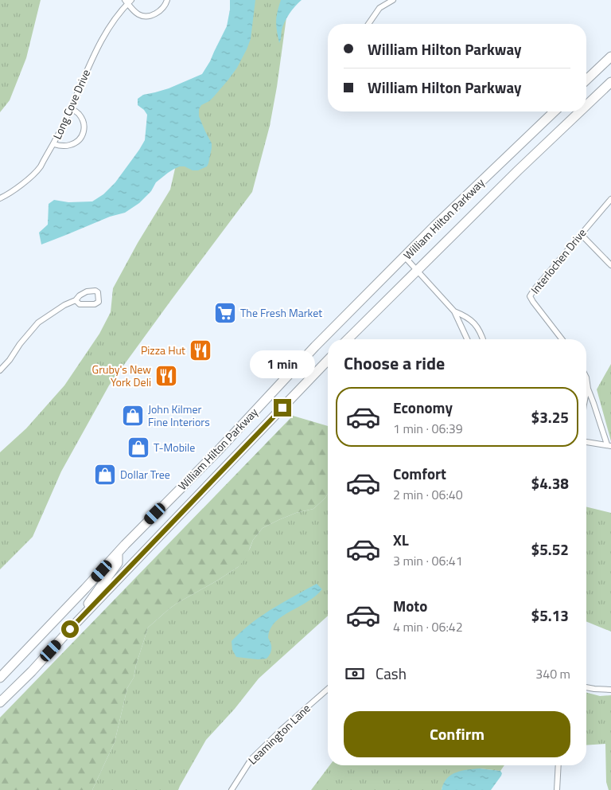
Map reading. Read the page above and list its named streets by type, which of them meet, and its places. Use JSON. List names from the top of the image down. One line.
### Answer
{"streets":{"highway":["William Hilton Parkway"],"street":["Long Cove Drive","Interlochen Drive","Leamington Lane"]},"places":{"supermarket":["The Fresh Market"],"restaurant":["Pizza Hut","Gruby's New York Deli"],"shop":["John Kilmer Fine Interiors","T-Mobile","Dollar Tree"]},"page":{"banner":["William Hilton Parkway","William Hilton Parkway"],"heading":"Choose a ride","bubble":"1 min","list":[{"name":"Economy","note":"1 min · 06:39","value":"$3.25"},{"name":"Comfort","note":"2 min · 06:40","value":"$4.38"},{"name":"XL","note":"3 min · 06:41","value":"$5.52"},{"name":"Moto","note":"4 min · 06:42","value":"$5.13"}],"pay":["Cash","340 m"],"buttons":"Confirm"}}
